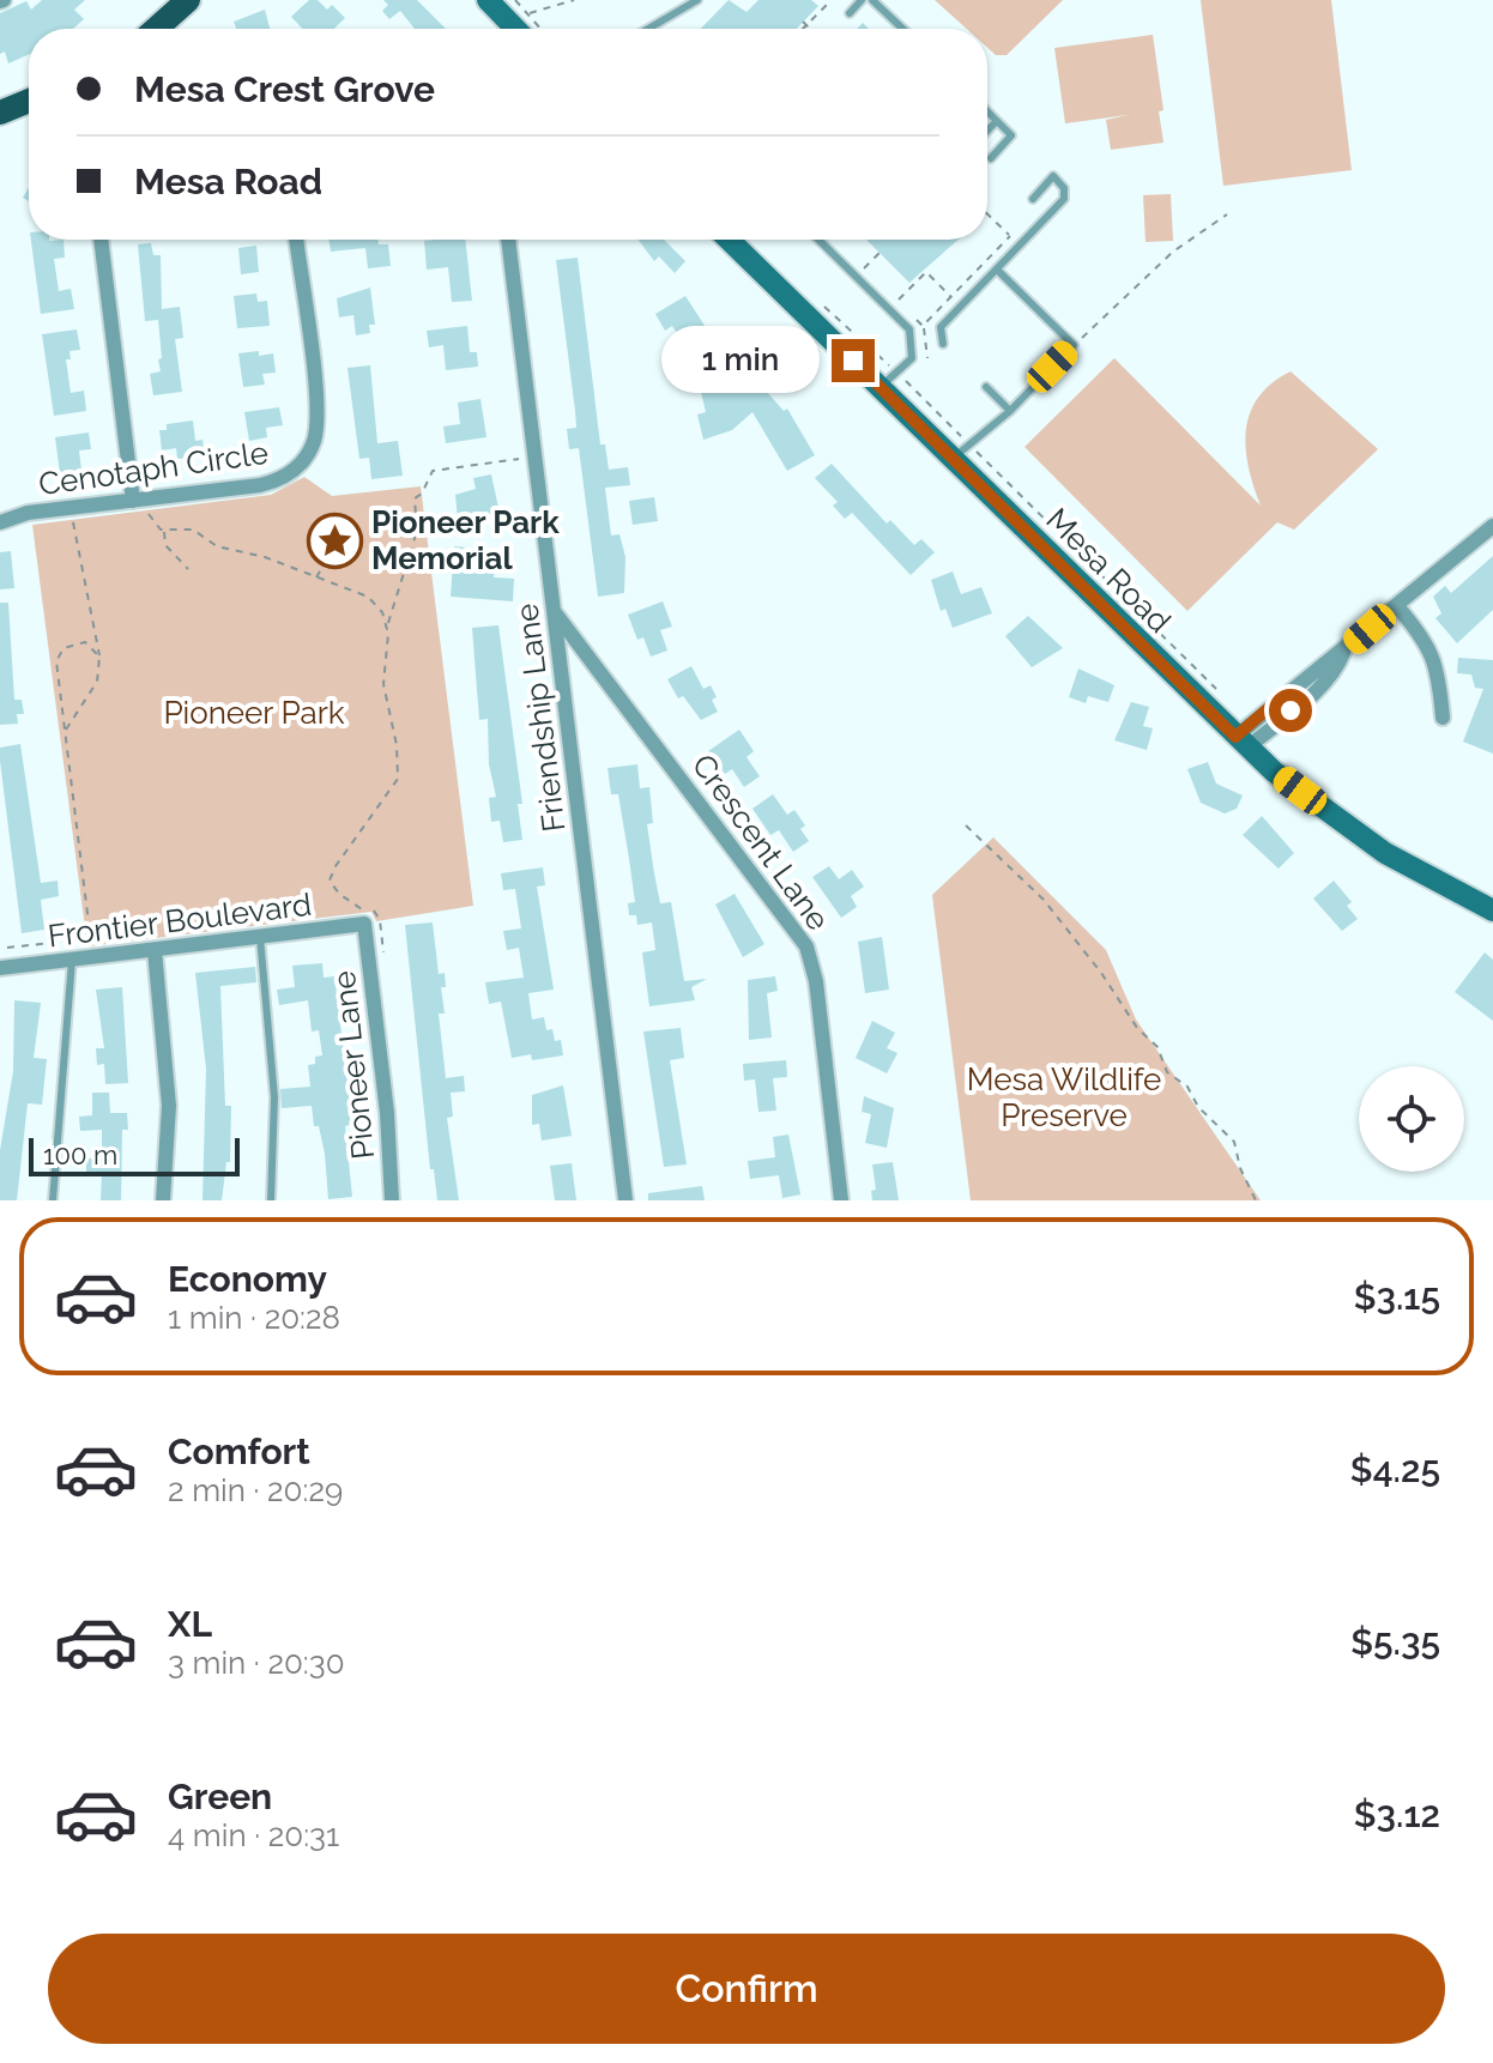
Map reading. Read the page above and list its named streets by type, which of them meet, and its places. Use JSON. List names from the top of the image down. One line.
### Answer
{"streets":{"main road":["Mesa Road"],"street":["Cenotaph Circle","Friendship Lane","Crescent Lane","Frontier Boulevard","Pioneer Lane"]},"crossings":[["Friendship Lane","Crescent Lane"],["Frontier Boulevard","Pioneer Lane"]],"parks":["Pioneer Park","Mesa Wildlife Preserve"],"places":{"place":["Pioneer Park Memorial"]},"scale_bar":"100 m","page":{"banner":["Mesa Crest Grove","Mesa Road"],"bubble":"1 min","scale":"100 m","list":[{"name":"Economy","note":"1 min · 20:28","value":"$3.15"},{"name":"Comfort","note":"2 min · 20:29","value":"$4.25"},{"name":"XL","note":"3 min · 20:30","value":"$5.35"},{"name":"Green","note":"4 min · 20:31","value":"$3.12"}],"buttons":"Confirm"}}
